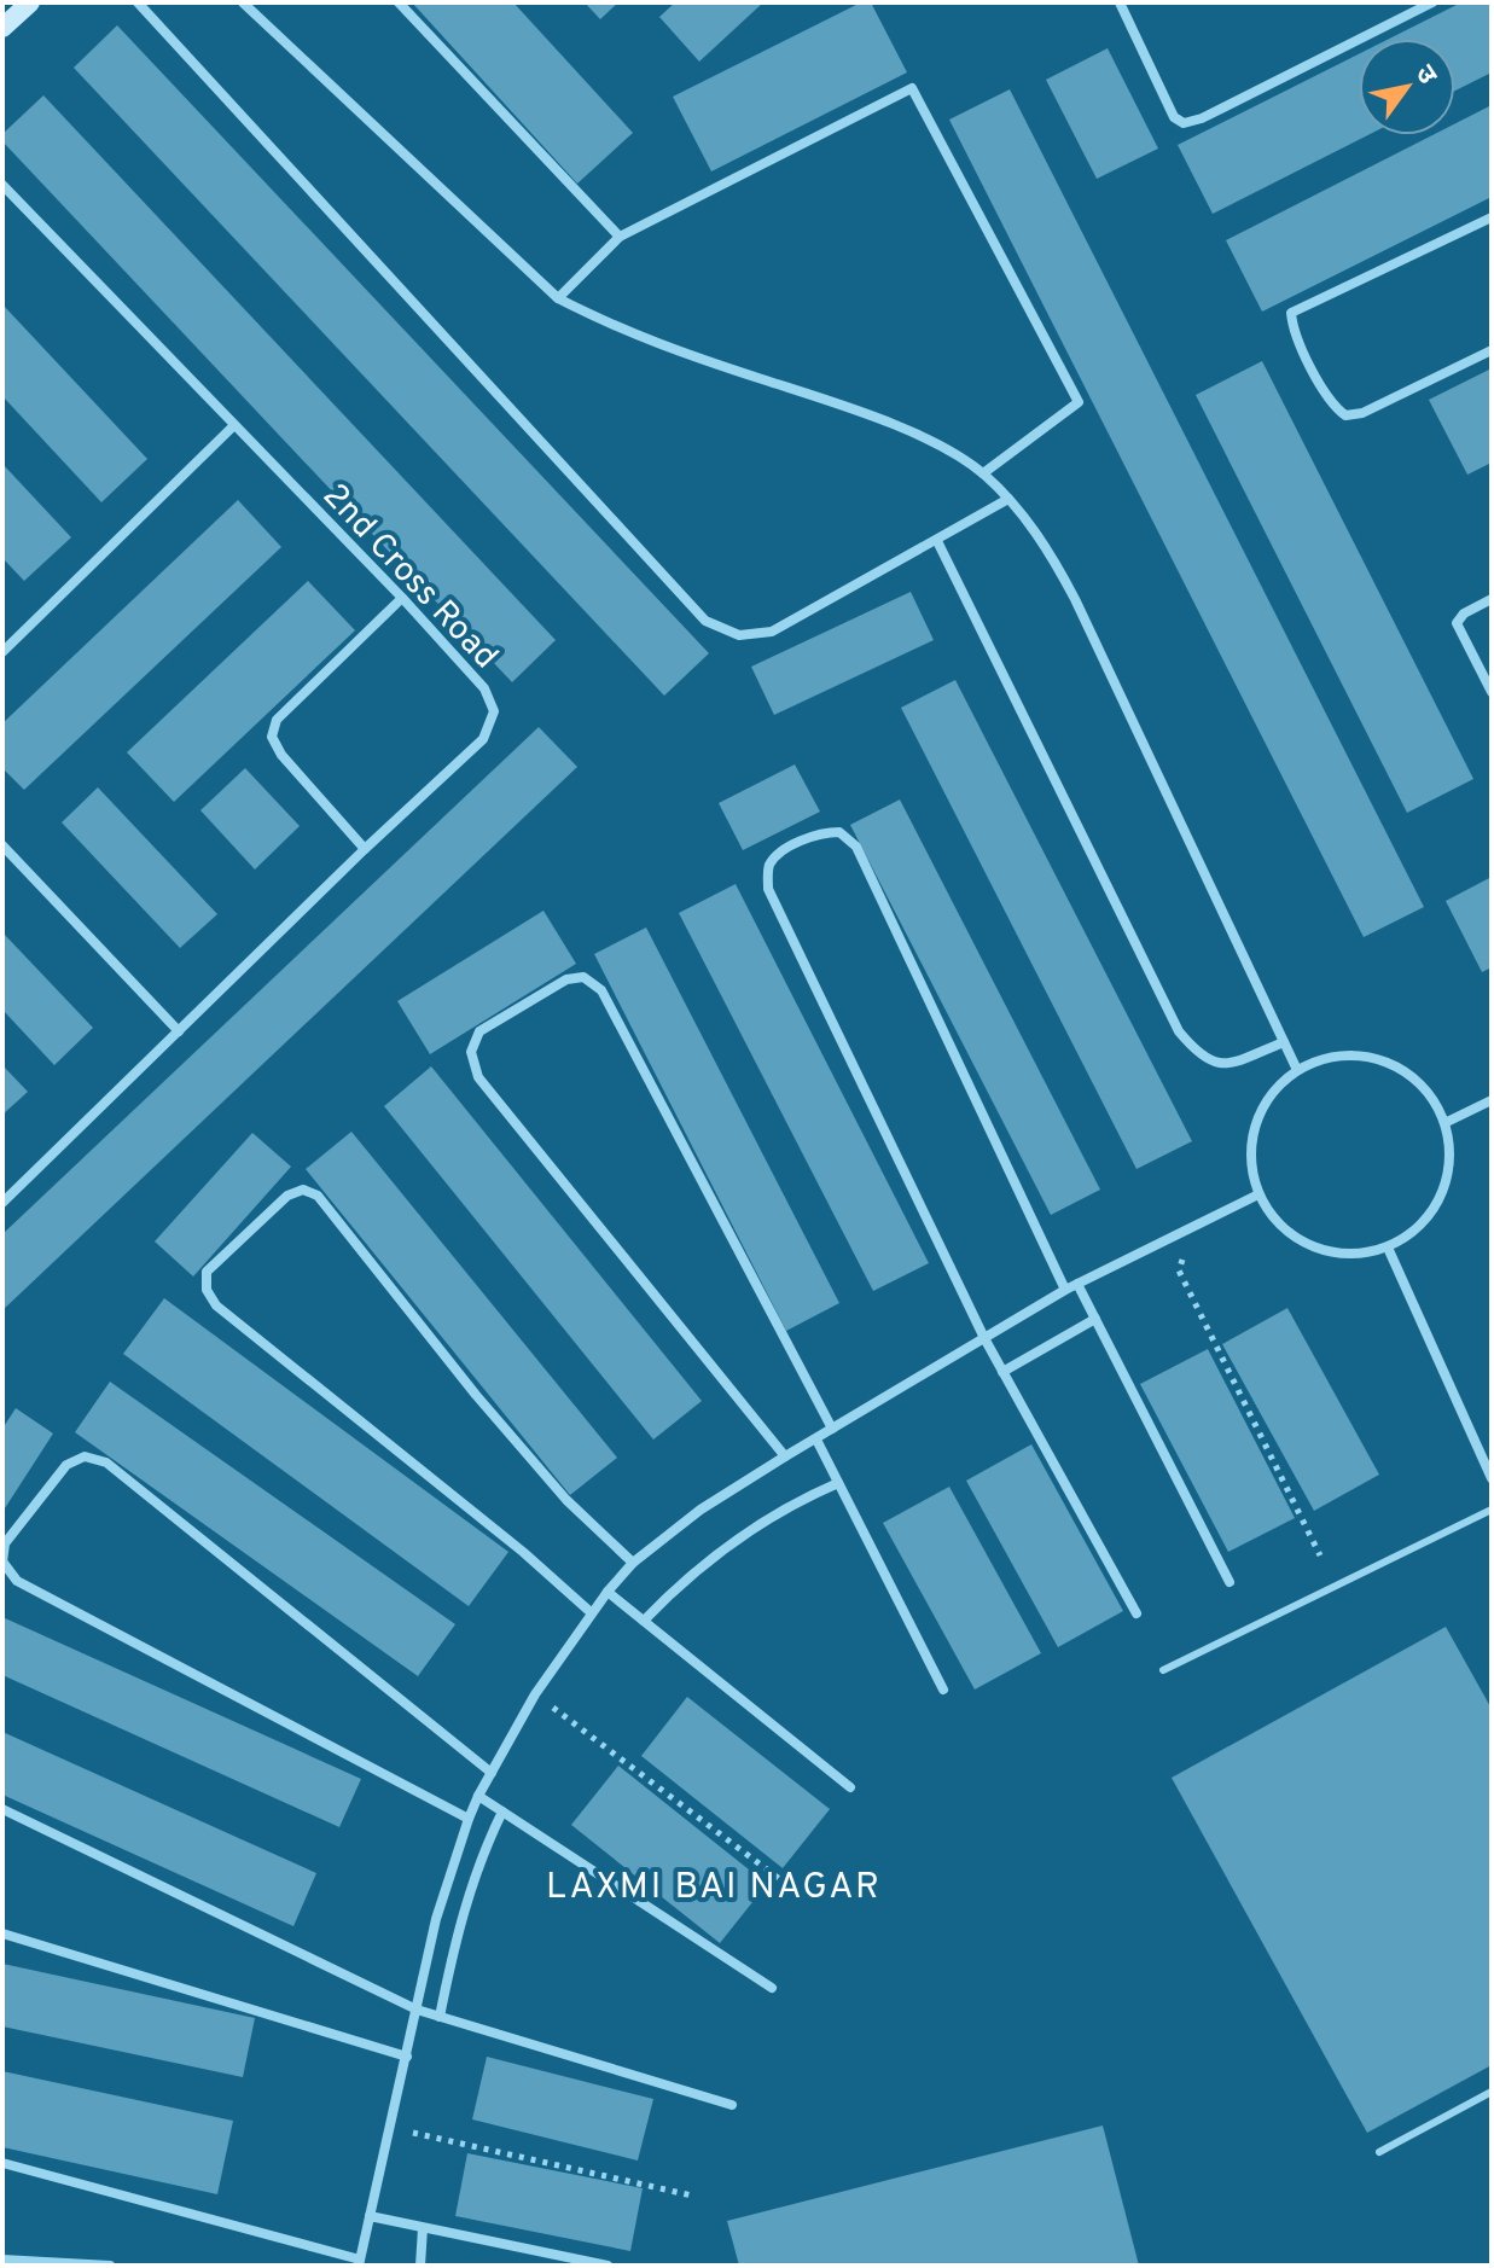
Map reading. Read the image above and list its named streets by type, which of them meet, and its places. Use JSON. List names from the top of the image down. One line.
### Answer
{"streets":{"street":["2nd Cross Road"]},"districts":["LAXMI BAI NAGAR"],"north":"top right"}
